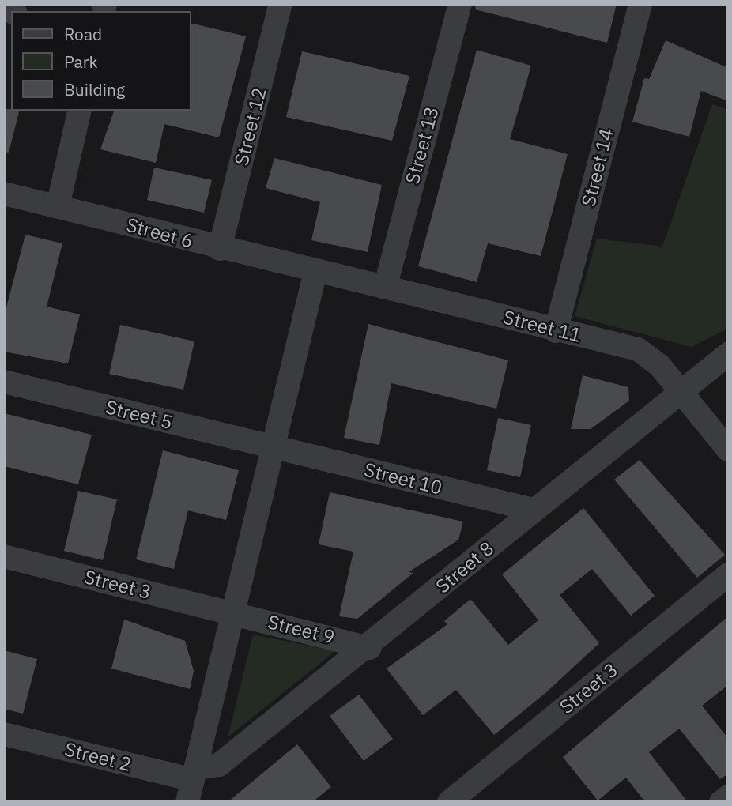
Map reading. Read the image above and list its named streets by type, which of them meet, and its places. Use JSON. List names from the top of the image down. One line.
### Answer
{"streets":{"street":["Street 12","Street 13","Street 14","Street 6","Street 11","Street 5","Street 10","Street 8","Street 3","Street 9","Street 2"]},"crossings":[["Street 12","Street 6"],["Street 13","Street 11"],["Street 14","Street 11"],["Street 6","Street 11"],["Street 11","Street 8"],["Street 5","Street 10"],["Street 10","Street 8"],["Street 8","Street 9"],["Street 8","Street 2"],["Street 3","Street 9"]],"legend":["Road","Park","Building"]}
